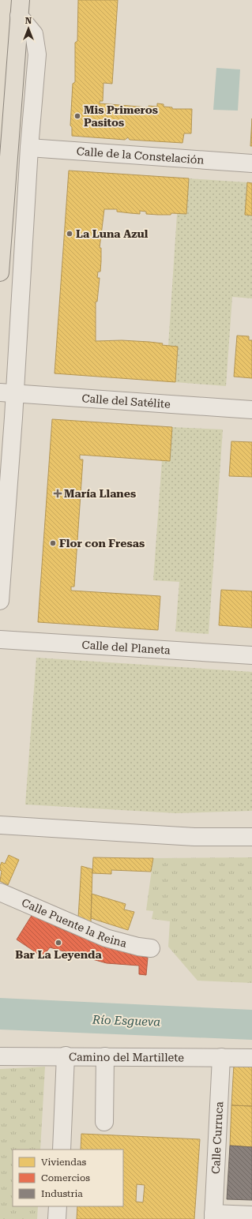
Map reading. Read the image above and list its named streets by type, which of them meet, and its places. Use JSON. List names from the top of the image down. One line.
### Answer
{"streets":{"street":["Calle de la Constelación","Calle del Satélite","Calle del Planeta","Calle Puente la Reina","Camino del Martillete","Calle Curruca"]},"crossings":[["Camino del Martillete","Calle Curruca"]],"water":["Río Esgueva"],"places":{"other":["Mis Primeros Pasitos","La Luna Azul","Flor con Fresas","Bar La Leyenda"],"health":["María Llanes"]},"legend":["Viviendas","Comercios","Industria"],"north":"top"}
